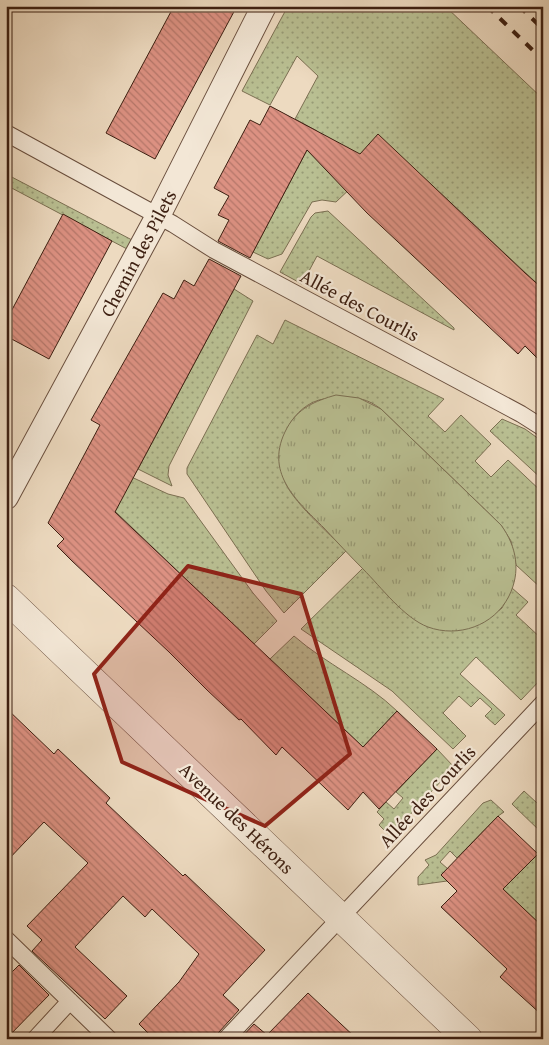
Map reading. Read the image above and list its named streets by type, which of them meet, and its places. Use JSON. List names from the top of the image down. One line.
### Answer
{"streets":{"street":["Chemin des Pilets","Avenue des Hérons"],"lane":["Allée des Courlis"]},"crossings":[["Chemin des Pilets","Allée des Courlis"],["Allée des Courlis","Avenue des Hérons"]]}
